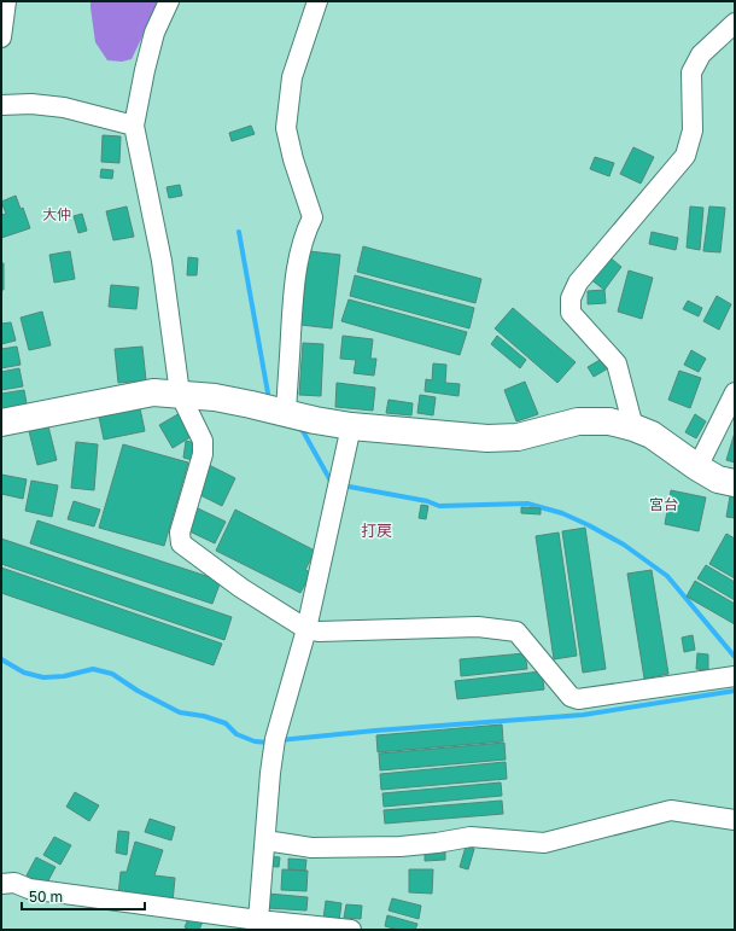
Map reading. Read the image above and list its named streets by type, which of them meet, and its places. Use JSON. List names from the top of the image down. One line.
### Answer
{"districts":["大仲","宮台","打戻"],"scale_bar":"50 m"}
